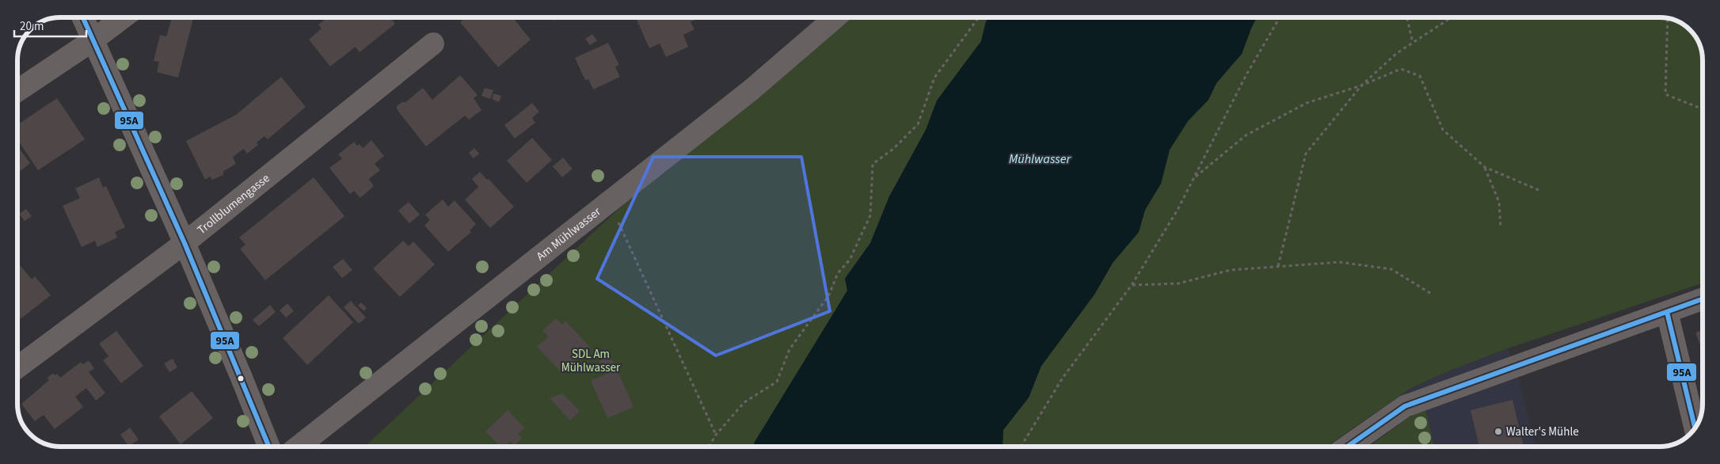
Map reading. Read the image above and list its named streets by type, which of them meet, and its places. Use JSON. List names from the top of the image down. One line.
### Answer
{"streets":{"street":["Trollblumengasse","Am Mühlwasser"]},"water":["Mühlwasser"],"parks":["SDL Am Mühlwasser"],"places":["Walter's Mühle"],"lines":["transit line 95A"],"scale_bar":"20 m"}
